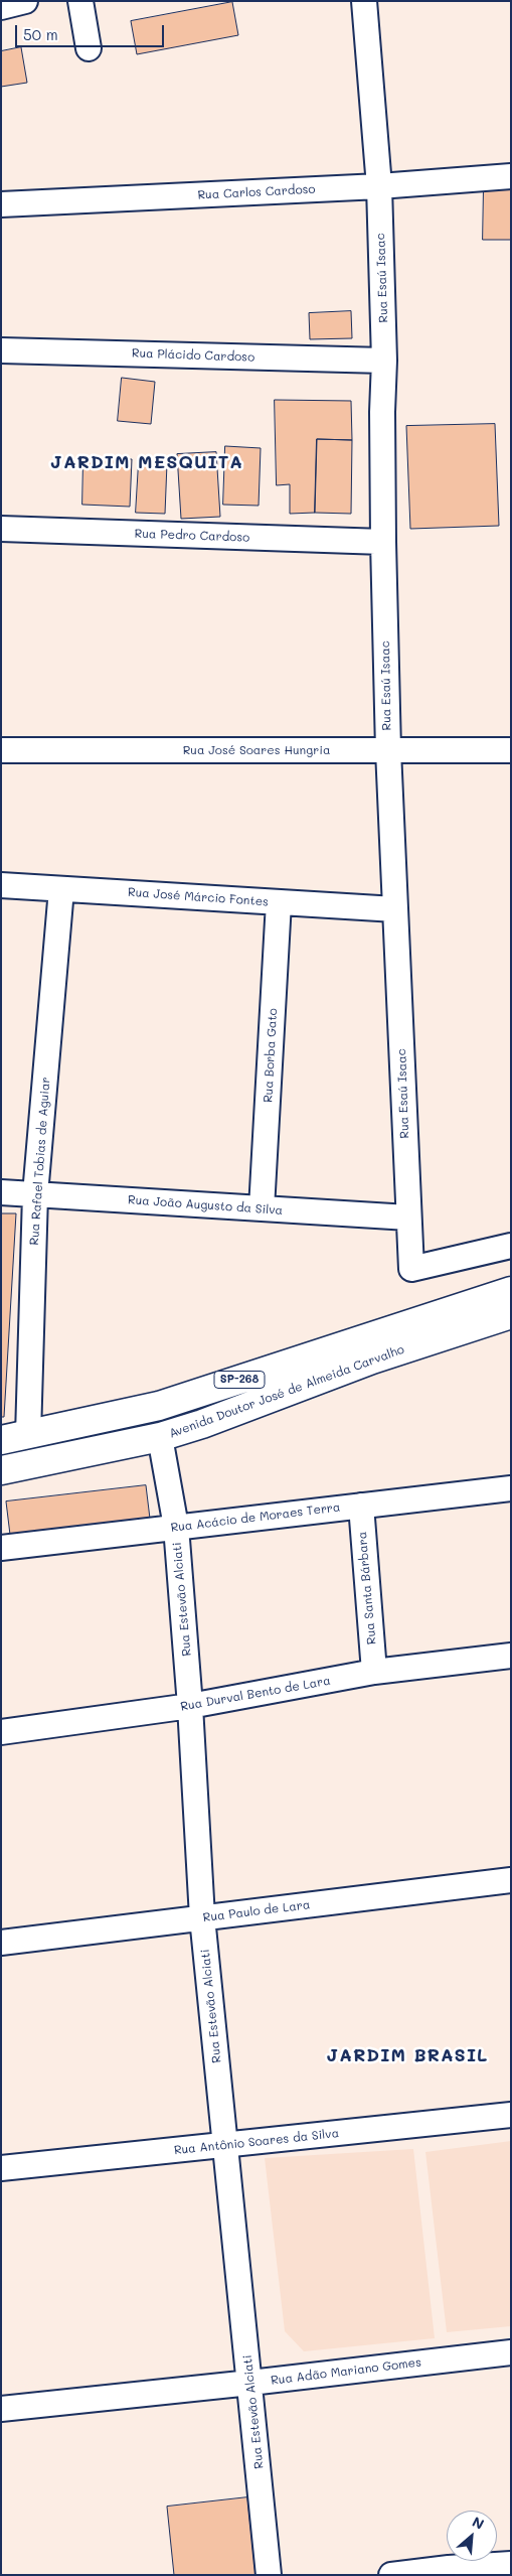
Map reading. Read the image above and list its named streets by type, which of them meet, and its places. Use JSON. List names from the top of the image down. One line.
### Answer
{"streets":{"main road":["SP-268","Avenida Doutor José de Almeida Carvalho"],"street":["Rua Carlos Cardoso","Rua Esaú Isaac","Rua Plácido Cardoso","Rua Pedro Cardoso","Rua José Soares Hungria","Rua José Márcio Fontes","Rua Borba Gato","Rua Rafael Tobias de Aguiar","Rua João Augusto da Silva","Rua Acácio de Moraes Terra","Rua Santa Bárbara","Rua Estevão Alciati","Rua Durval Bento de Lara","Rua Paulo de Lara","Rua Antônio Soares da Silva","Rua Adão Mariano Gomes"]},"crossings":[["Rua Carlos Cardoso","Rua Esaú Isaac"],["Rua Esaú Isaac","Rua Plácido Cardoso"],["Rua Esaú Isaac","Rua Pedro Cardoso"],["Rua Esaú Isaac","Rua José Soares Hungria"],["Rua Esaú Isaac","Rua José Márcio Fontes"],["Rua Esaú Isaac","Rua João Augusto da Silva"],["Rua José Márcio Fontes","Rua Borba Gato"],["Rua José Márcio Fontes","Rua Rafael Tobias de Aguiar"],["Rua Borba Gato","Rua João Augusto da Silva"],["Rua Rafael Tobias de Aguiar","Rua João Augusto da Silva"],["Rua Rafael Tobias de Aguiar","Avenida Doutor José de Almeida Carvalho"],["Avenida Doutor José de Almeida Carvalho","Rua Estevão Alciati"],["Rua Acácio de Moraes Terra","Rua Santa Bárbara"],["Rua Acácio de Moraes Terra","Rua Estevão Alciati"],["Rua Santa Bárbara","Rua Durval Bento de Lara"],["Rua Estevão Alciati","Rua Durval Bento de Lara"],["Rua Estevão Alciati","Rua Paulo de Lara"],["Rua Estevão Alciati","Rua Antônio Soares da Silva"],["Rua Estevão Alciati","Rua Adão Mariano Gomes"]],"districts":["JARDIM MESQUITA","JARDIM BRASIL"],"scale_bar":"50 m","north":"top right"}
